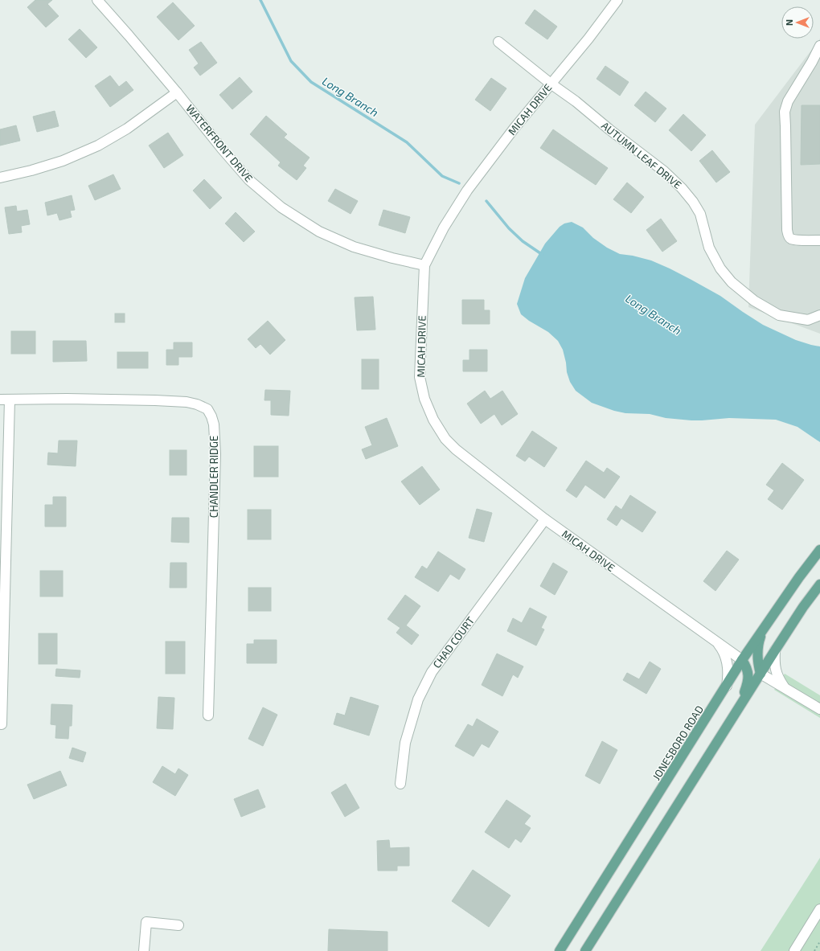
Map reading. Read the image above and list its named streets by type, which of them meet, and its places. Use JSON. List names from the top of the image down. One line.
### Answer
{"streets":{"main road":["JONESBORO ROAD"],"street":["MICAH DRIVE","WATERFRONT DRIVE","AUTUMN LEAF DRIVE","CHANDLER RIDGE","CHAD COURT"]},"crossings":[["MICAH DRIVE","WATERFRONT DRIVE"],["MICAH DRIVE","AUTUMN LEAF DRIVE"],["MICAH DRIVE","CHAD COURT"],["MICAH DRIVE","JONESBORO ROAD"]],"water":["Long Branch"],"north":"left"}
